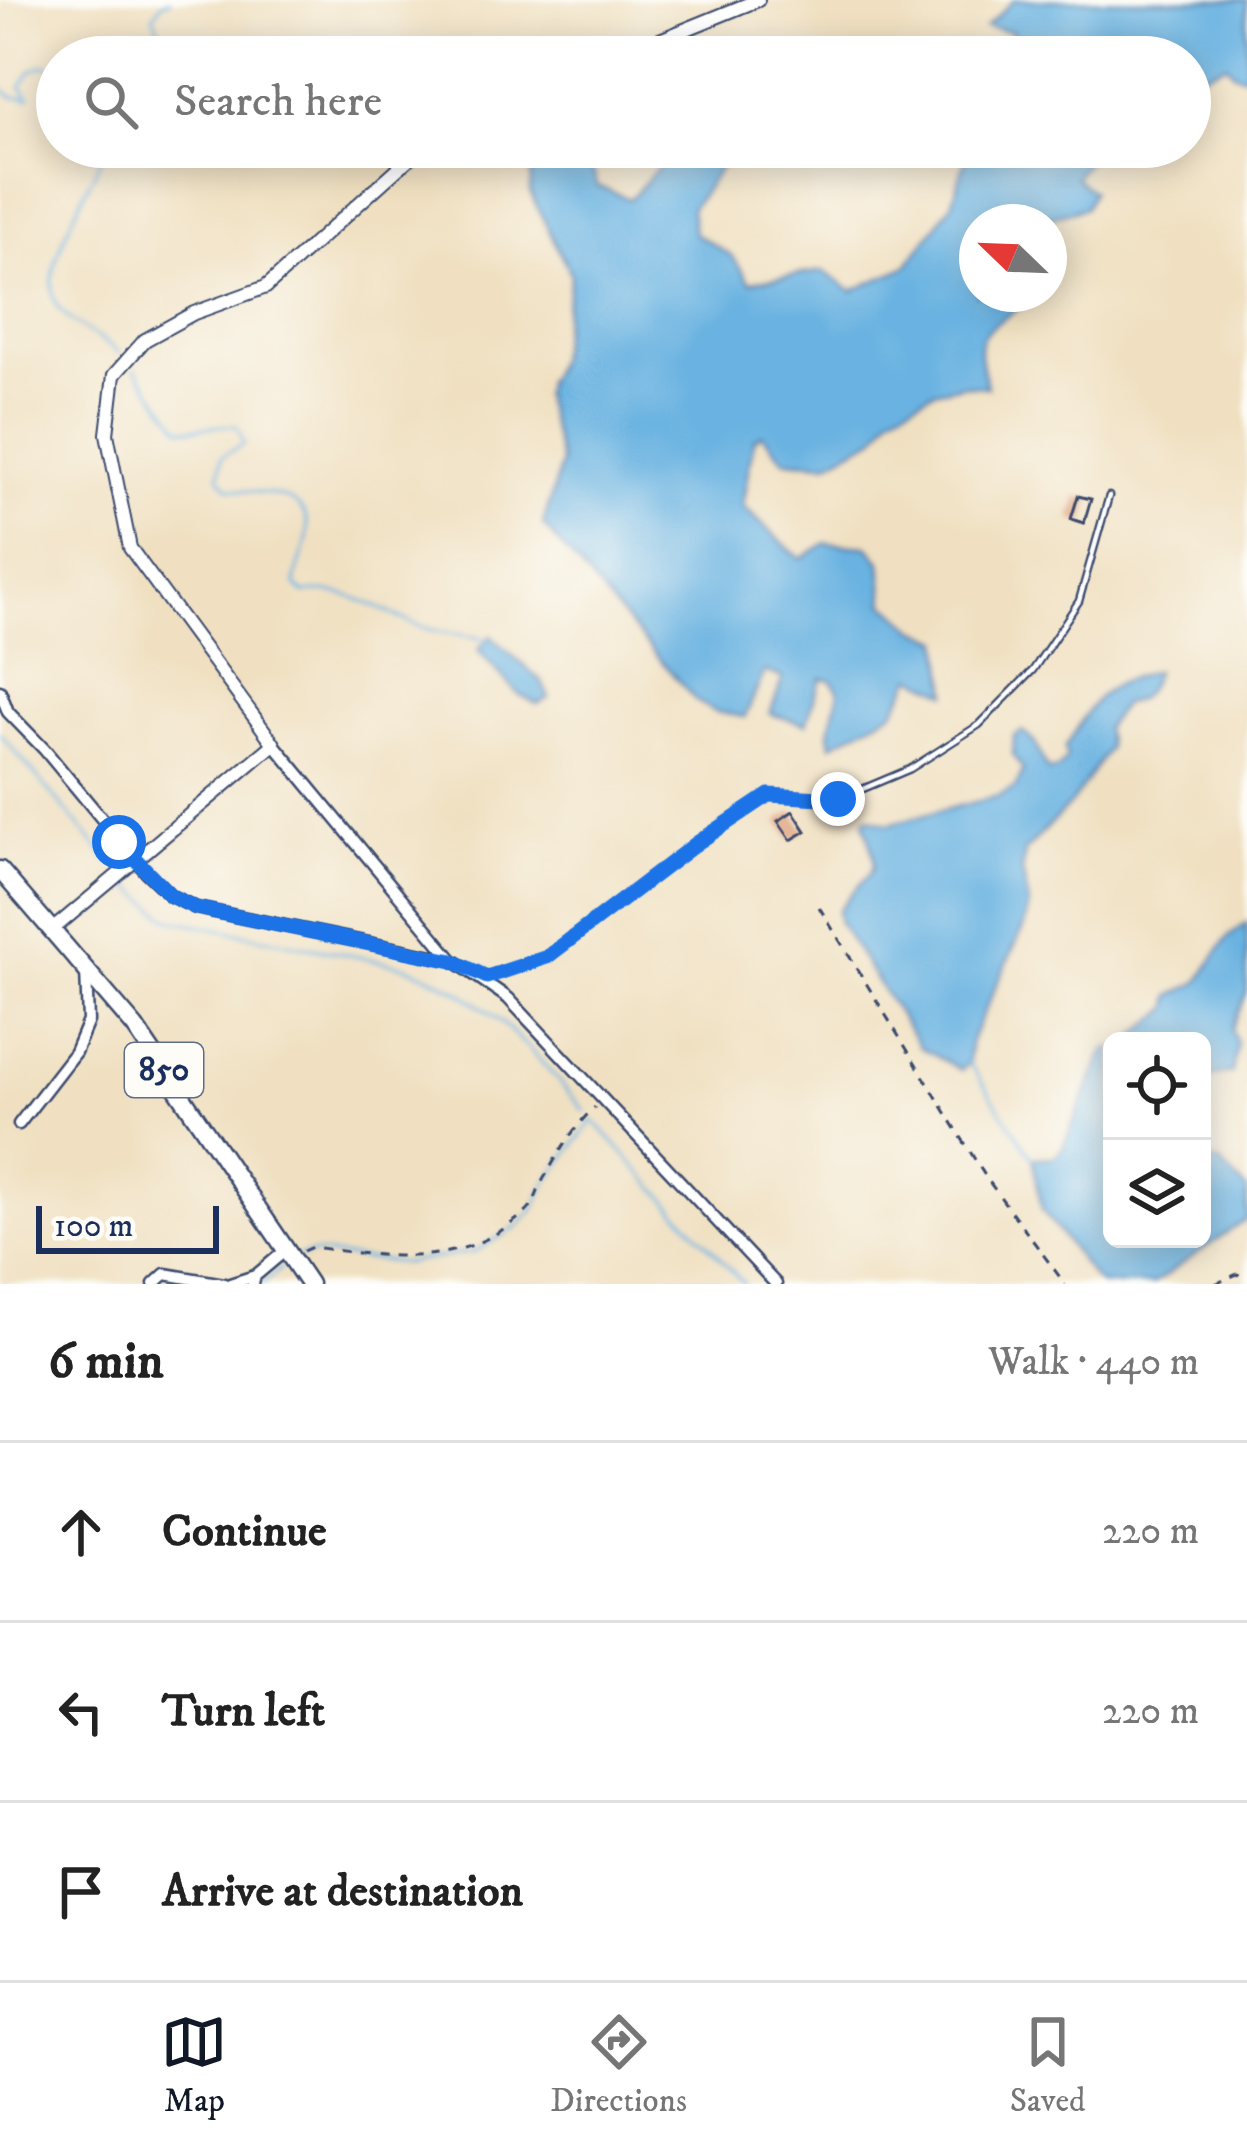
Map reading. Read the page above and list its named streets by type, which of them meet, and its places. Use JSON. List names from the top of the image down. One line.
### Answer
{"streets":{"main road":["850"]},"scale_bar":"100 m","north":"top left","page":{"search":"Search here","scale":"100 m","heading":["6 min","Walk · 440 m"],"list":[["Continue","220 m"],["Turn left","220 m"],"Arrive at destination"],"nav":["Map","Directions","Saved"]}}
